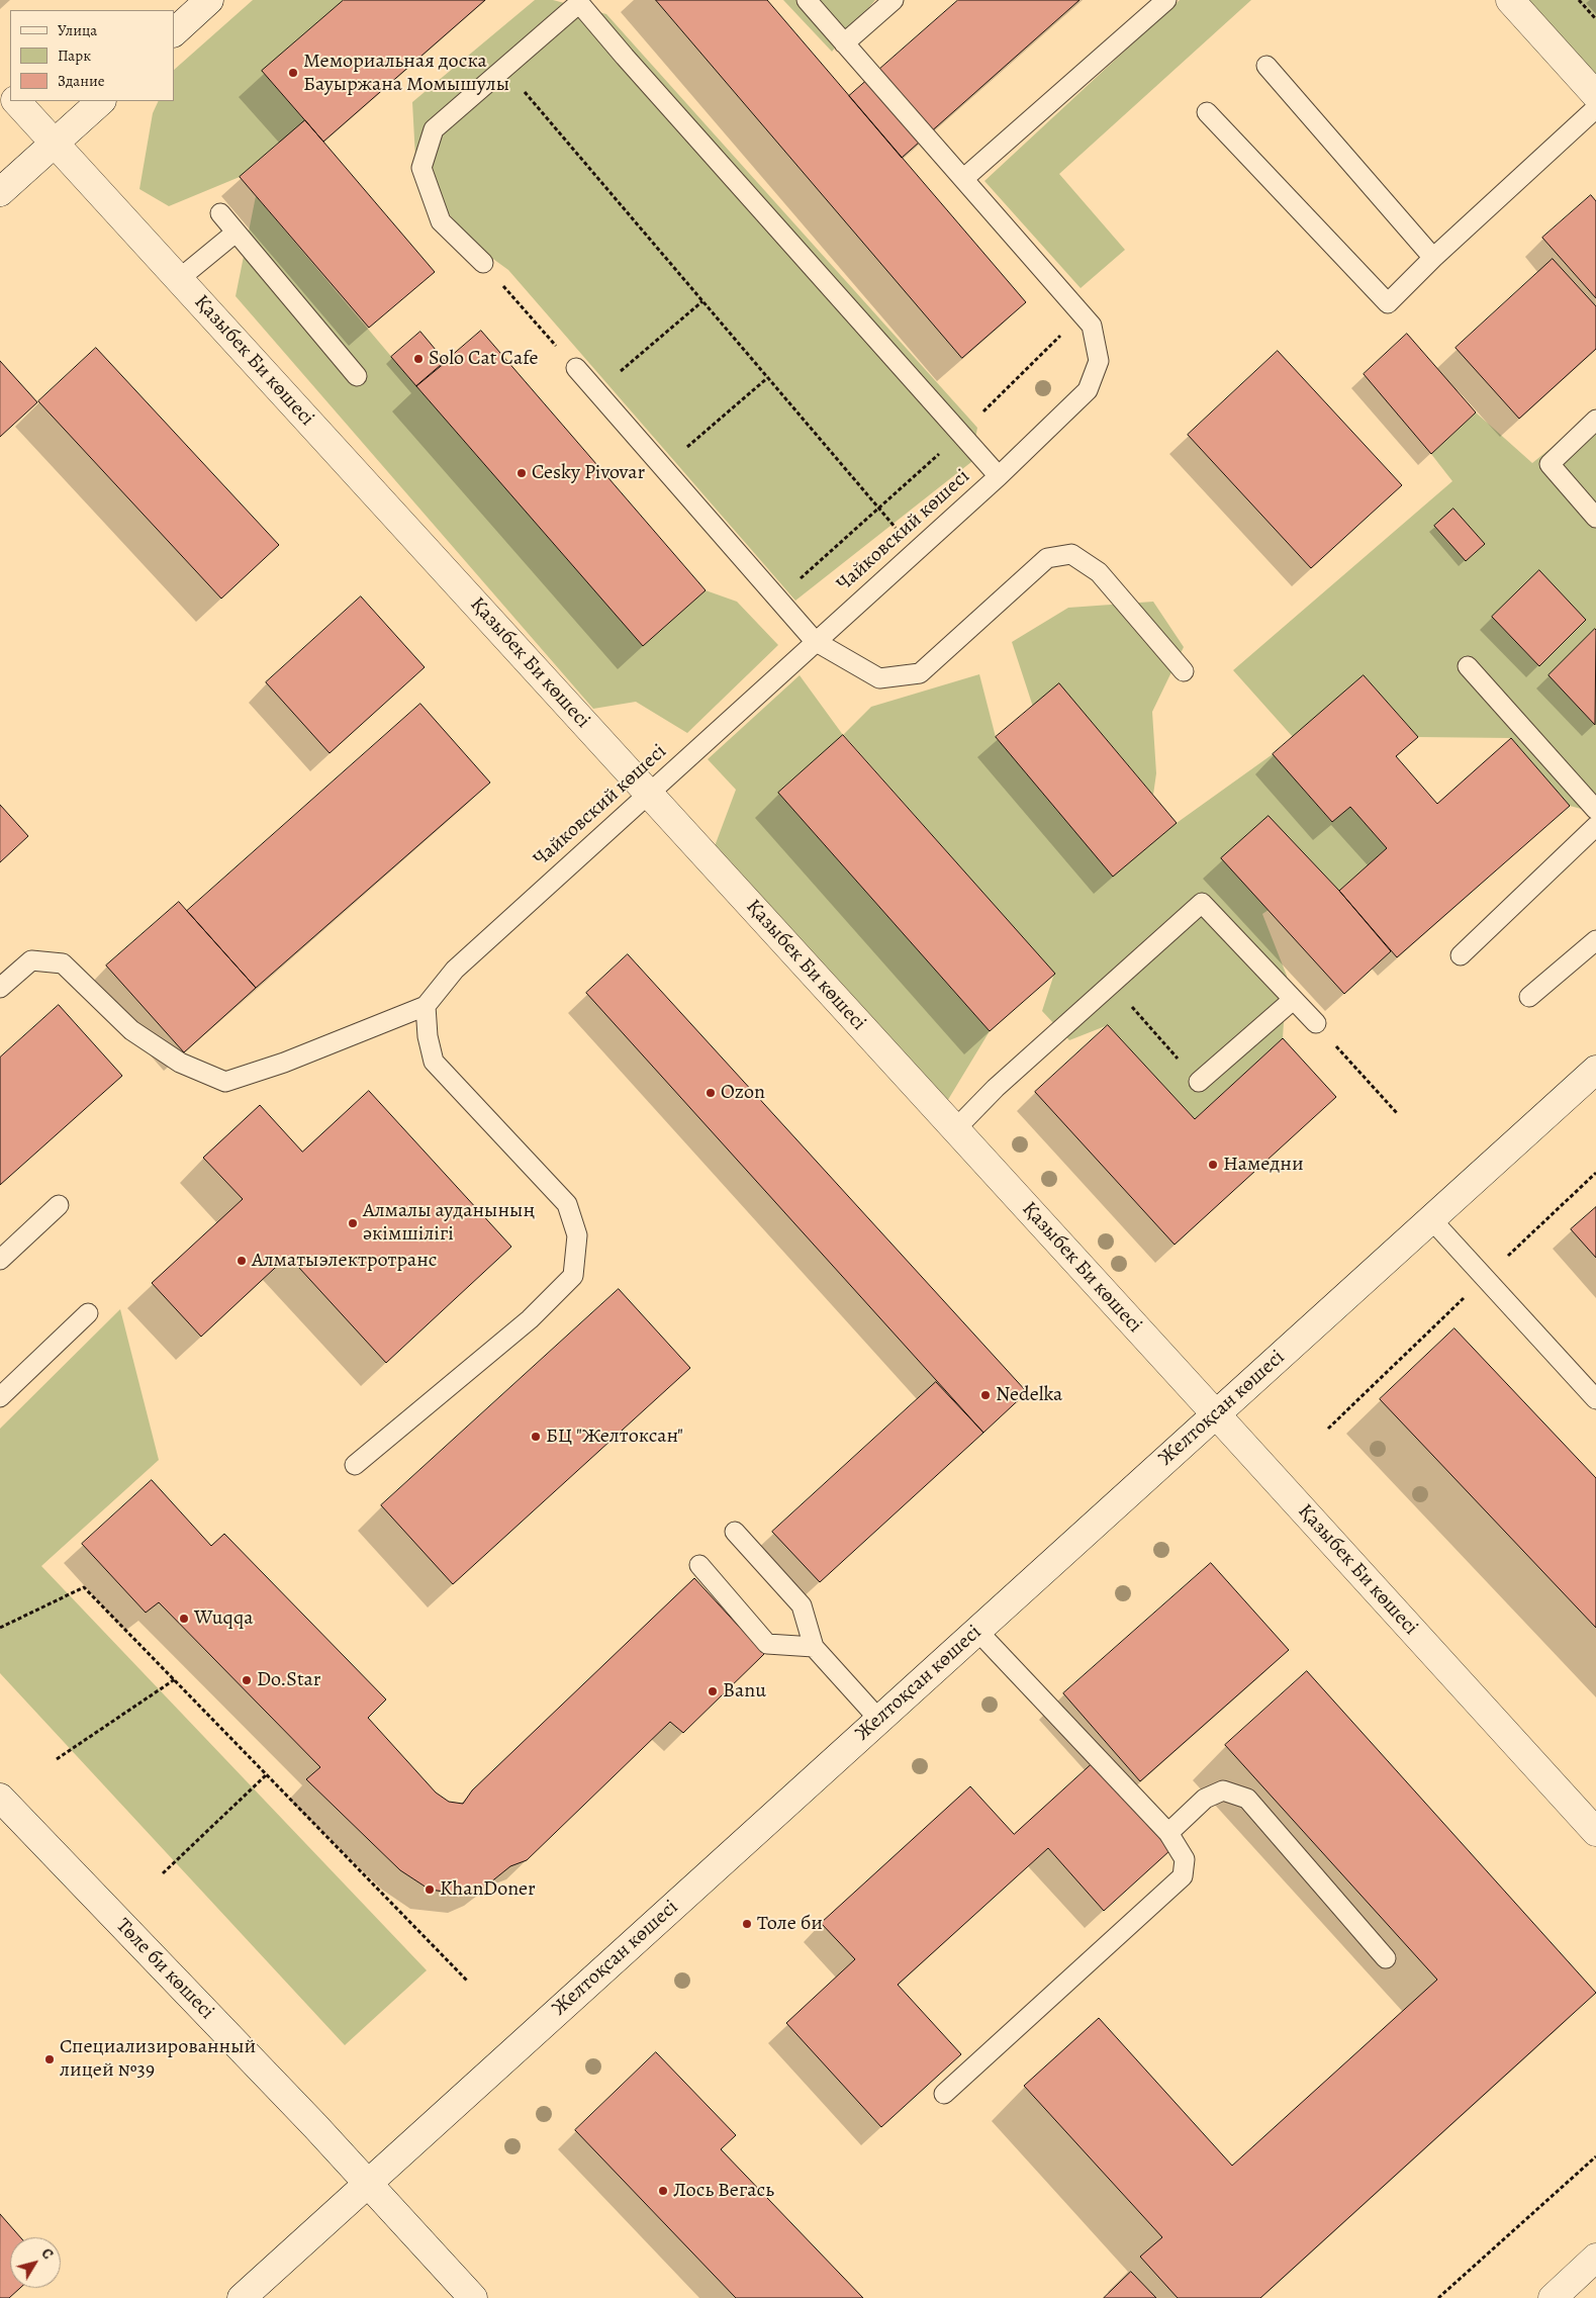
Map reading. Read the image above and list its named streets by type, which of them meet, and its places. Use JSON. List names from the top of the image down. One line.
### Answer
{"streets":{"main road":["Қазыбек Би көшесі","Желтоқсан көшесі","Төле би көшесі"],"lane":["Чайковский көшесі"]},"crossings":[["Қазыбек Би көшесі","Чайковский көшесі"],["Қазыбек Би көшесі","Желтоқсан көшесі"],["Желтоқсан көшесі","Төле би көшесі"]],"places":["Мемориальная доска Бауыржана Момышулы","Solo Cat Cafe","Cesky Pivovar","Ozon","Намедни","Алмалы ауданының әкімшілігі","Алматыэлектротранс","Nedelka","БЦ \"Желтоксан\"","Wuqqa","Do.Star","Banu","KhanDoner","Толе би","Специализированный лицей №39","Лось Вегась"],"legend":["Улица","Парк","Здание"],"north":"top right"}
